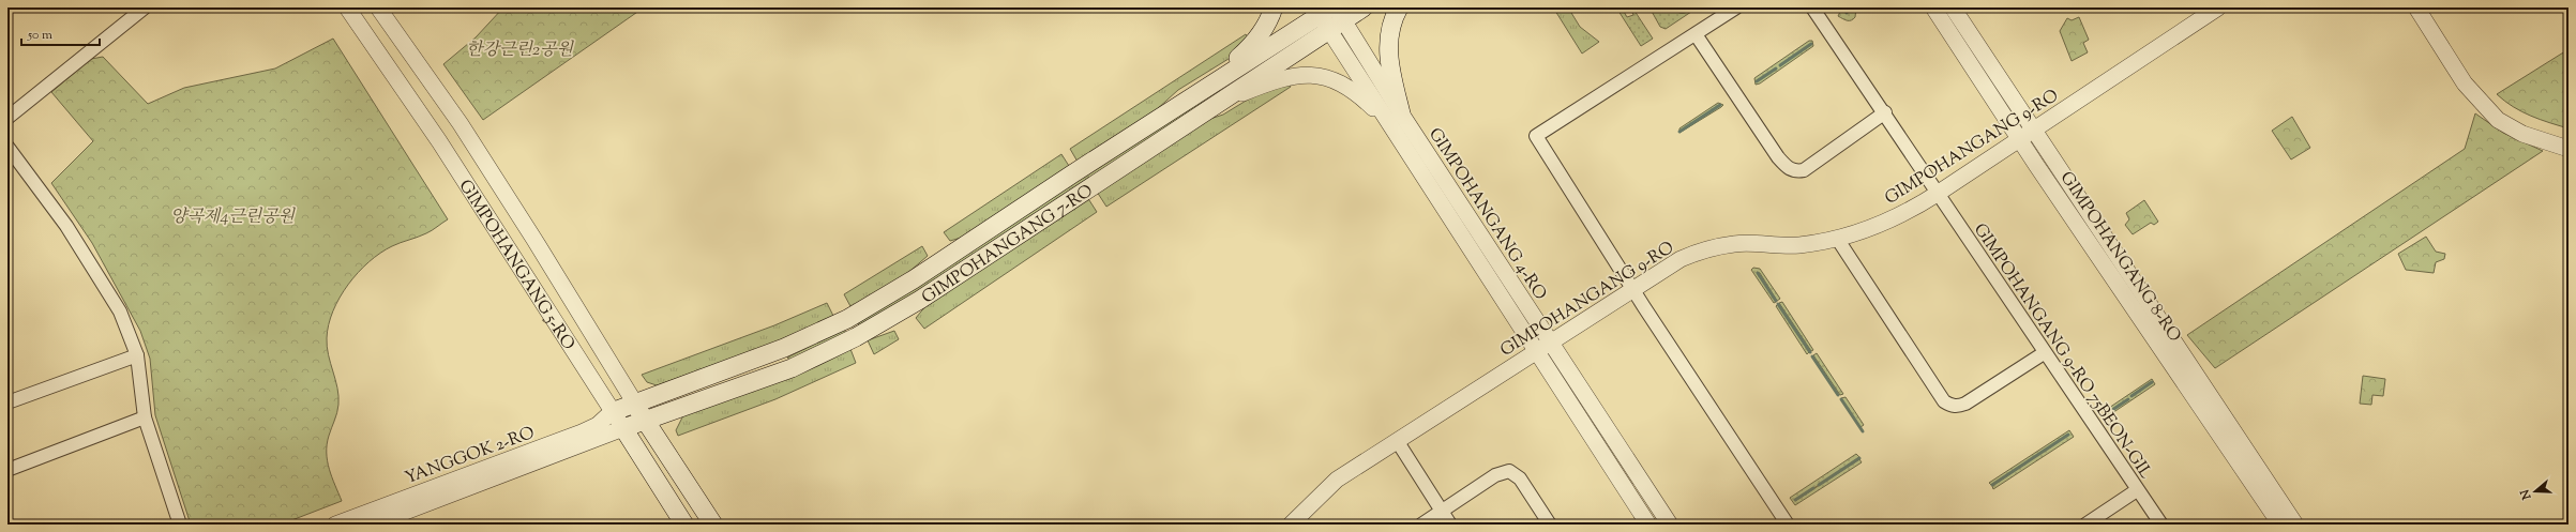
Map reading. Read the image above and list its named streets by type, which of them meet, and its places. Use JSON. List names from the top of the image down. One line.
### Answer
{"streets":{"main road":["GIMPOHANGANG 7-RO","GIMPOHANGANG 5-RO"],"street":["GIMPOHANGANG 9-RO","GIMPOHANGANG 4-RO","GIMPOHANGANG 8-RO","GIMPOHANGANG 9-RO 75BEON-GIL","YANGGOK 2-RO"]},"crossings":[["GIMPOHANGANG 9-RO","GIMPOHANGANG 4-RO"],["GIMPOHANGANG 9-RO","GIMPOHANGANG 8-RO"],["GIMPOHANGANG 9-RO","GIMPOHANGANG 9-RO 75BEON-GIL"],["GIMPOHANGANG 4-RO","GIMPOHANGANG 7-RO"],["GIMPOHANGANG 7-RO","GIMPOHANGANG 5-RO"],["GIMPOHANGANG 7-RO","YANGGOK 2-RO"],["GIMPOHANGANG 5-RO","YANGGOK 2-RO"]],"parks":["한강근린2공원","양곡제4근린공원"],"scale_bar":"50 m","north":"left"}
